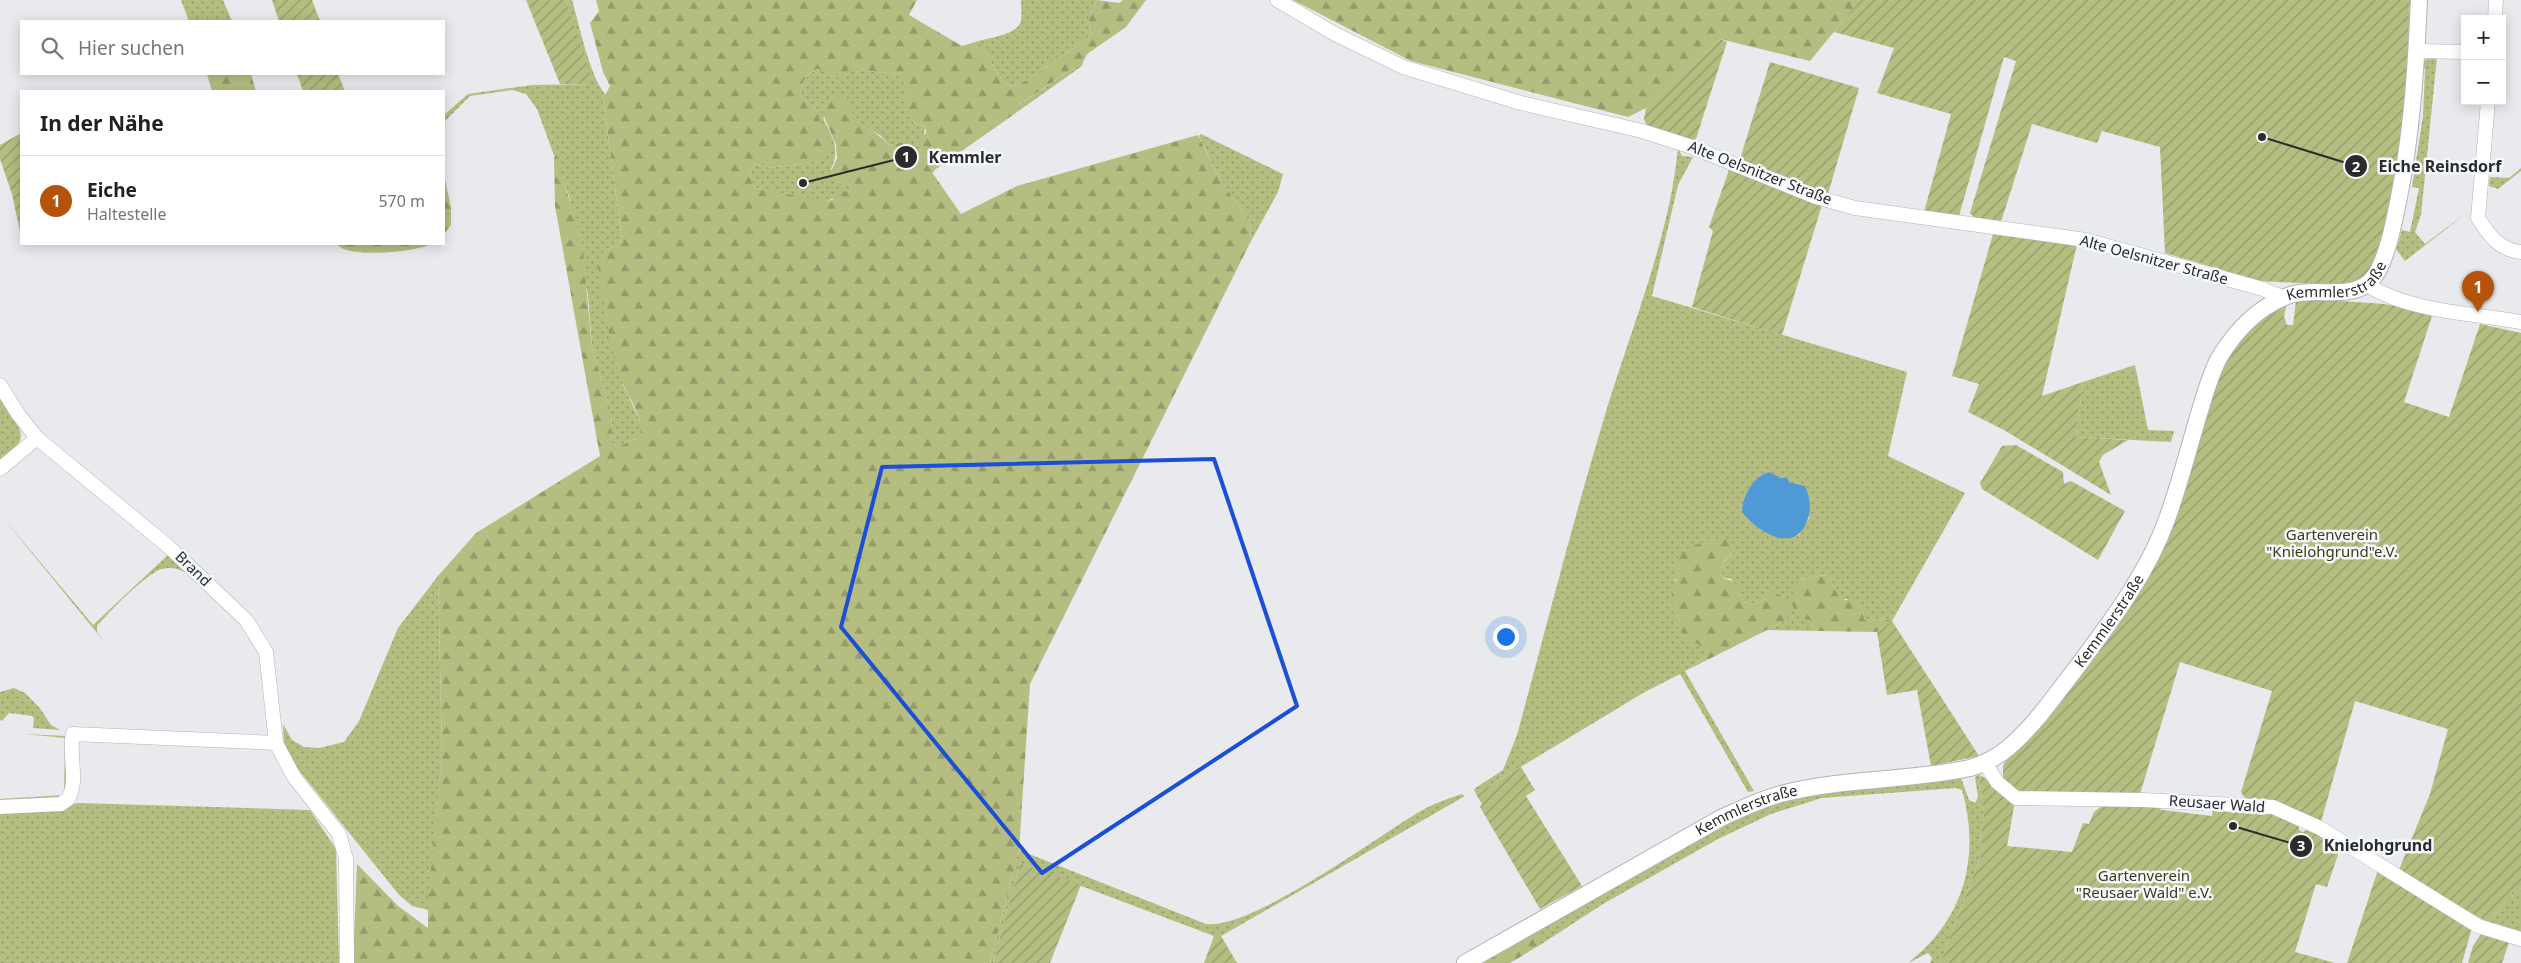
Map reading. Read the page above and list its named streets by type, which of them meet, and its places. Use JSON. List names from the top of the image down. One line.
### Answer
{"streets":{"street":["Alte Oelsnitzer Straße","Kemmlerstraße","Brand","Reusaer Wald"]},"crossings":[["Alte Oelsnitzer Straße","Kemmlerstraße"],["Kemmlerstraße","Reusaer Wald"]],"parks":["Gartenverein \"Knielohgrund\"e.V.","Gartenverein \"Reusaer Wald\" e.V."],"places":["Eiche Reinsdorf","Kemmler","Knielohgrund"],"page":{"map_buttons":["+","−"],"search":"Hier suchen","heading":"In der Nähe","list":[{"mark":"1","name":"Eiche","note":"Haltestelle","value":"570 m"}],"pins":"1"}}
